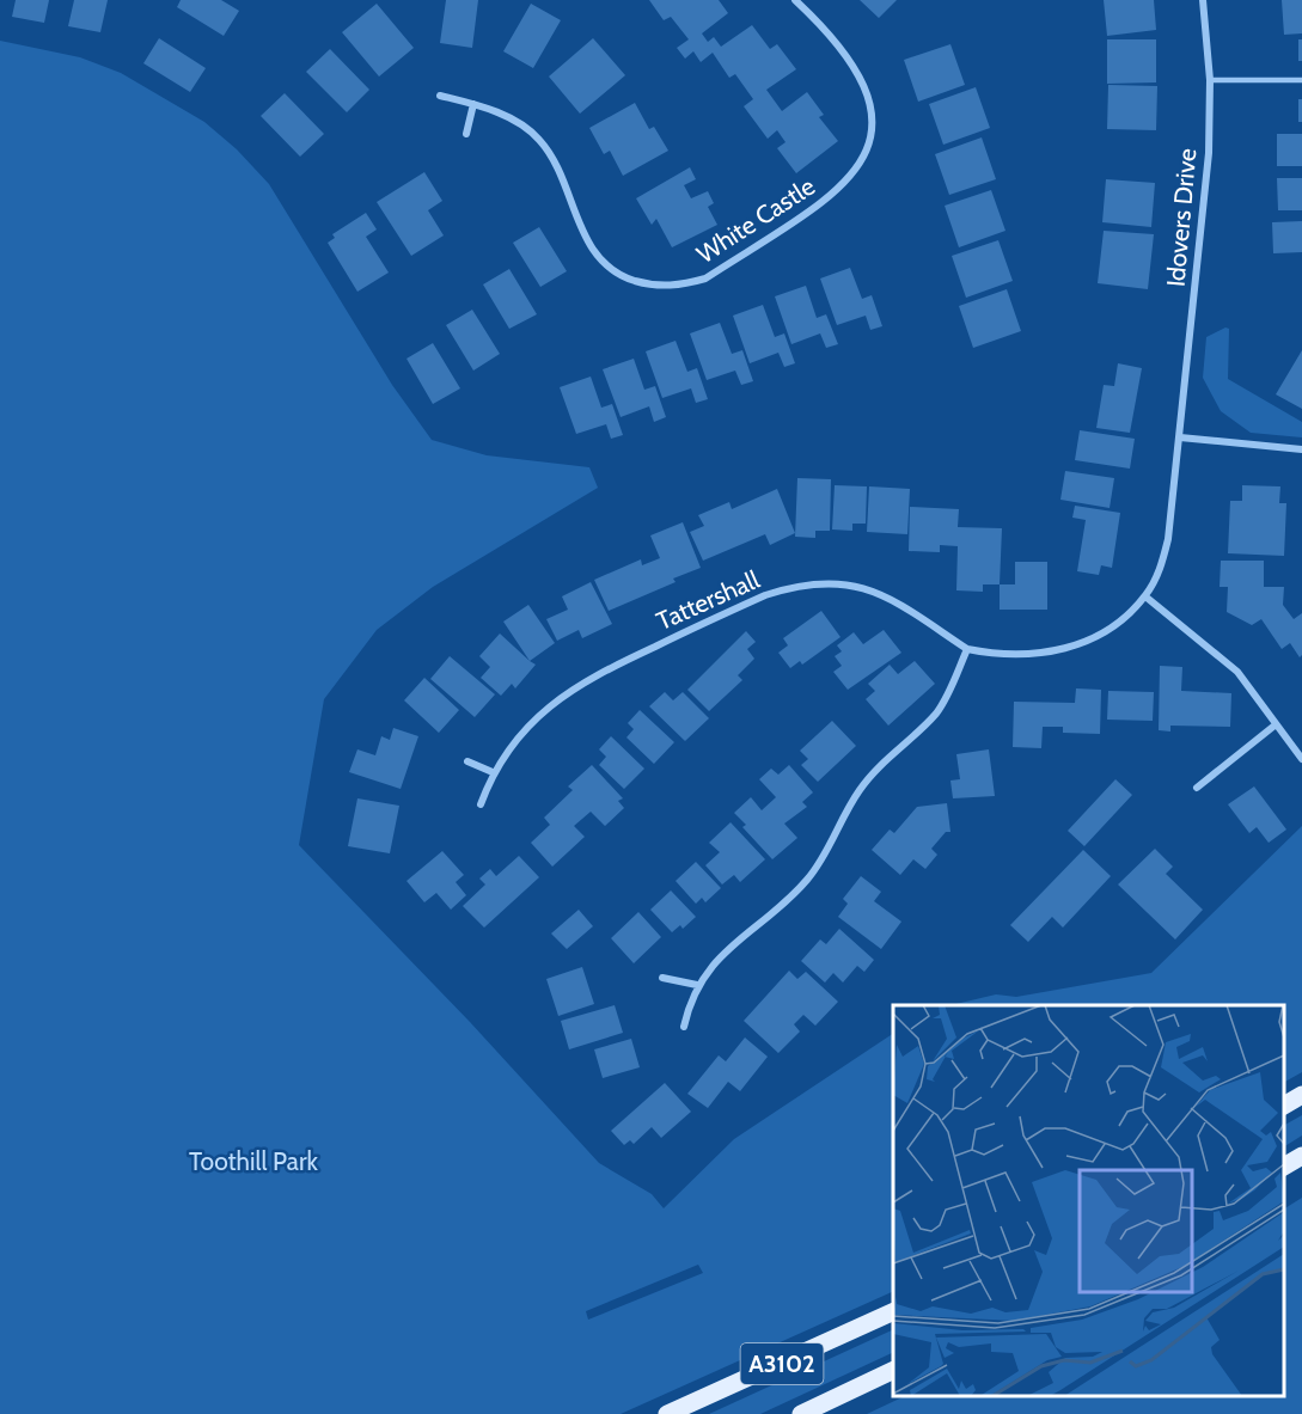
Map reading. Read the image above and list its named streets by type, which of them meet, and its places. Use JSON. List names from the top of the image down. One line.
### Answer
{"streets":{"main road":["A3102"],"street":["Idovers Drive","White Castle","Tattershall"]},"crossings":[["Idovers Drive","Tattershall"]],"parks":["Toothill Park"]}
